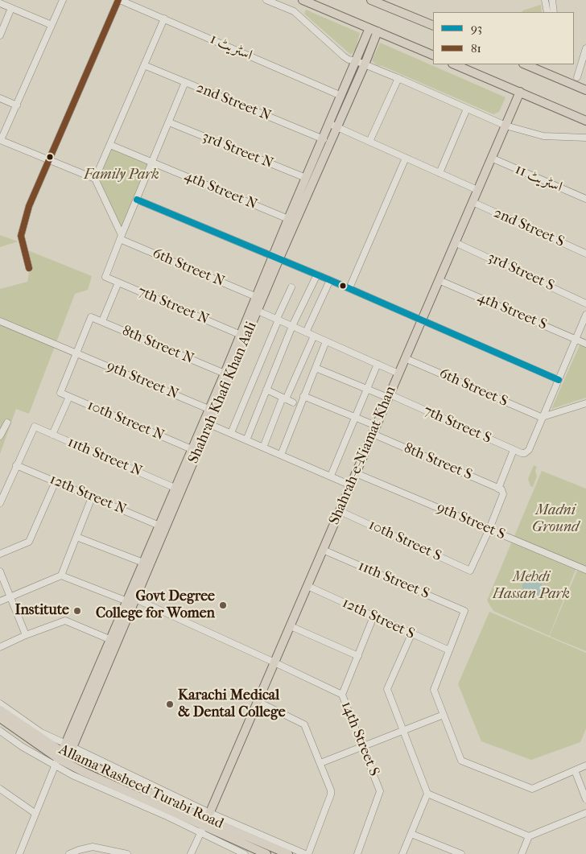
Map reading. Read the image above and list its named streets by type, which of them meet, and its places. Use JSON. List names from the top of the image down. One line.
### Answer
{"streets":{"main road":["Shahrah Khafi Khan Aali","Shahrah-e-Niamat Khan","Allama Rasheed Turabi Road"],"street":["اسٹریٹ 1","2nd Street N","3rd Street N","اسٹریٹ 11","4th Street N","2nd Street S","6th Street N","3rd Street S","7th Street N","4th Street S","8th Street N","9th Street N","6th Street S","10th Street N","7th Street S","11th Street N","8th Street S","12th Street N","9th Street S","10th Street S","11th Street S","12th Street S","14th Street S"]},"crossings":[["اسٹریٹ 1","Shahrah Khafi Khan Aali"],["2nd Street N","Shahrah Khafi Khan Aali"],["3rd Street N","Shahrah Khafi Khan Aali"],["اسٹریٹ 11","Shahrah-e-Niamat Khan"],["4th Street N","Shahrah Khafi Khan Aali"],["2nd Street S","Shahrah-e-Niamat Khan"],["6th Street N","7th Street N"],["6th Street N","Shahrah Khafi Khan Aali"],["3rd Street S","Shahrah-e-Niamat Khan"],["7th Street N","Shahrah Khafi Khan Aali"],["4th Street S","Shahrah-e-Niamat Khan"],["8th Street N","9th Street N"],["8th Street N","Shahrah Khafi Khan Aali"],["8th Street N","10th Street N"],["9th Street N","Shahrah Khafi Khan Aali"],["9th Street N","10th Street N"],["6th Street S","7th Street S"],["6th Street S","Shahrah-e-Niamat Khan"],["Shahrah Khafi Khan Aali","10th Street N"],["Shahrah Khafi Khan Aali","11th Street N"],["Shahrah Khafi Khan Aali","12th Street N"],["Shahrah Khafi Khan Aali","14th Street S"],["Shahrah Khafi Khan Aali","Allama Rasheed Turabi Road"],["7th Street S","Shahrah-e-Niamat Khan"],["Shahrah-e-Niamat Khan","8th Street S"],["Shahrah-e-Niamat Khan","9th Street S"],["Shahrah-e-Niamat Khan","10th Street S"],["Shahrah-e-Niamat Khan","11th Street S"],["Shahrah-e-Niamat Khan","12th Street S"],["Shahrah-e-Niamat Khan","14th Street S"],["Shahrah-e-Niamat Khan","Allama Rasheed Turabi Road"],["11th Street N","12th Street N"],["9th Street S","10th Street S"],["11th Street S","12th Street S"]],"parks":["Family Park","Madni Ground","Mehdi Hassan Park"],"places":["Govt Degree College for Women","Institute","Karachi Medical & Dental College"],"lines":["transit line 81","transit line 93"],"legend":["93","81"]}
